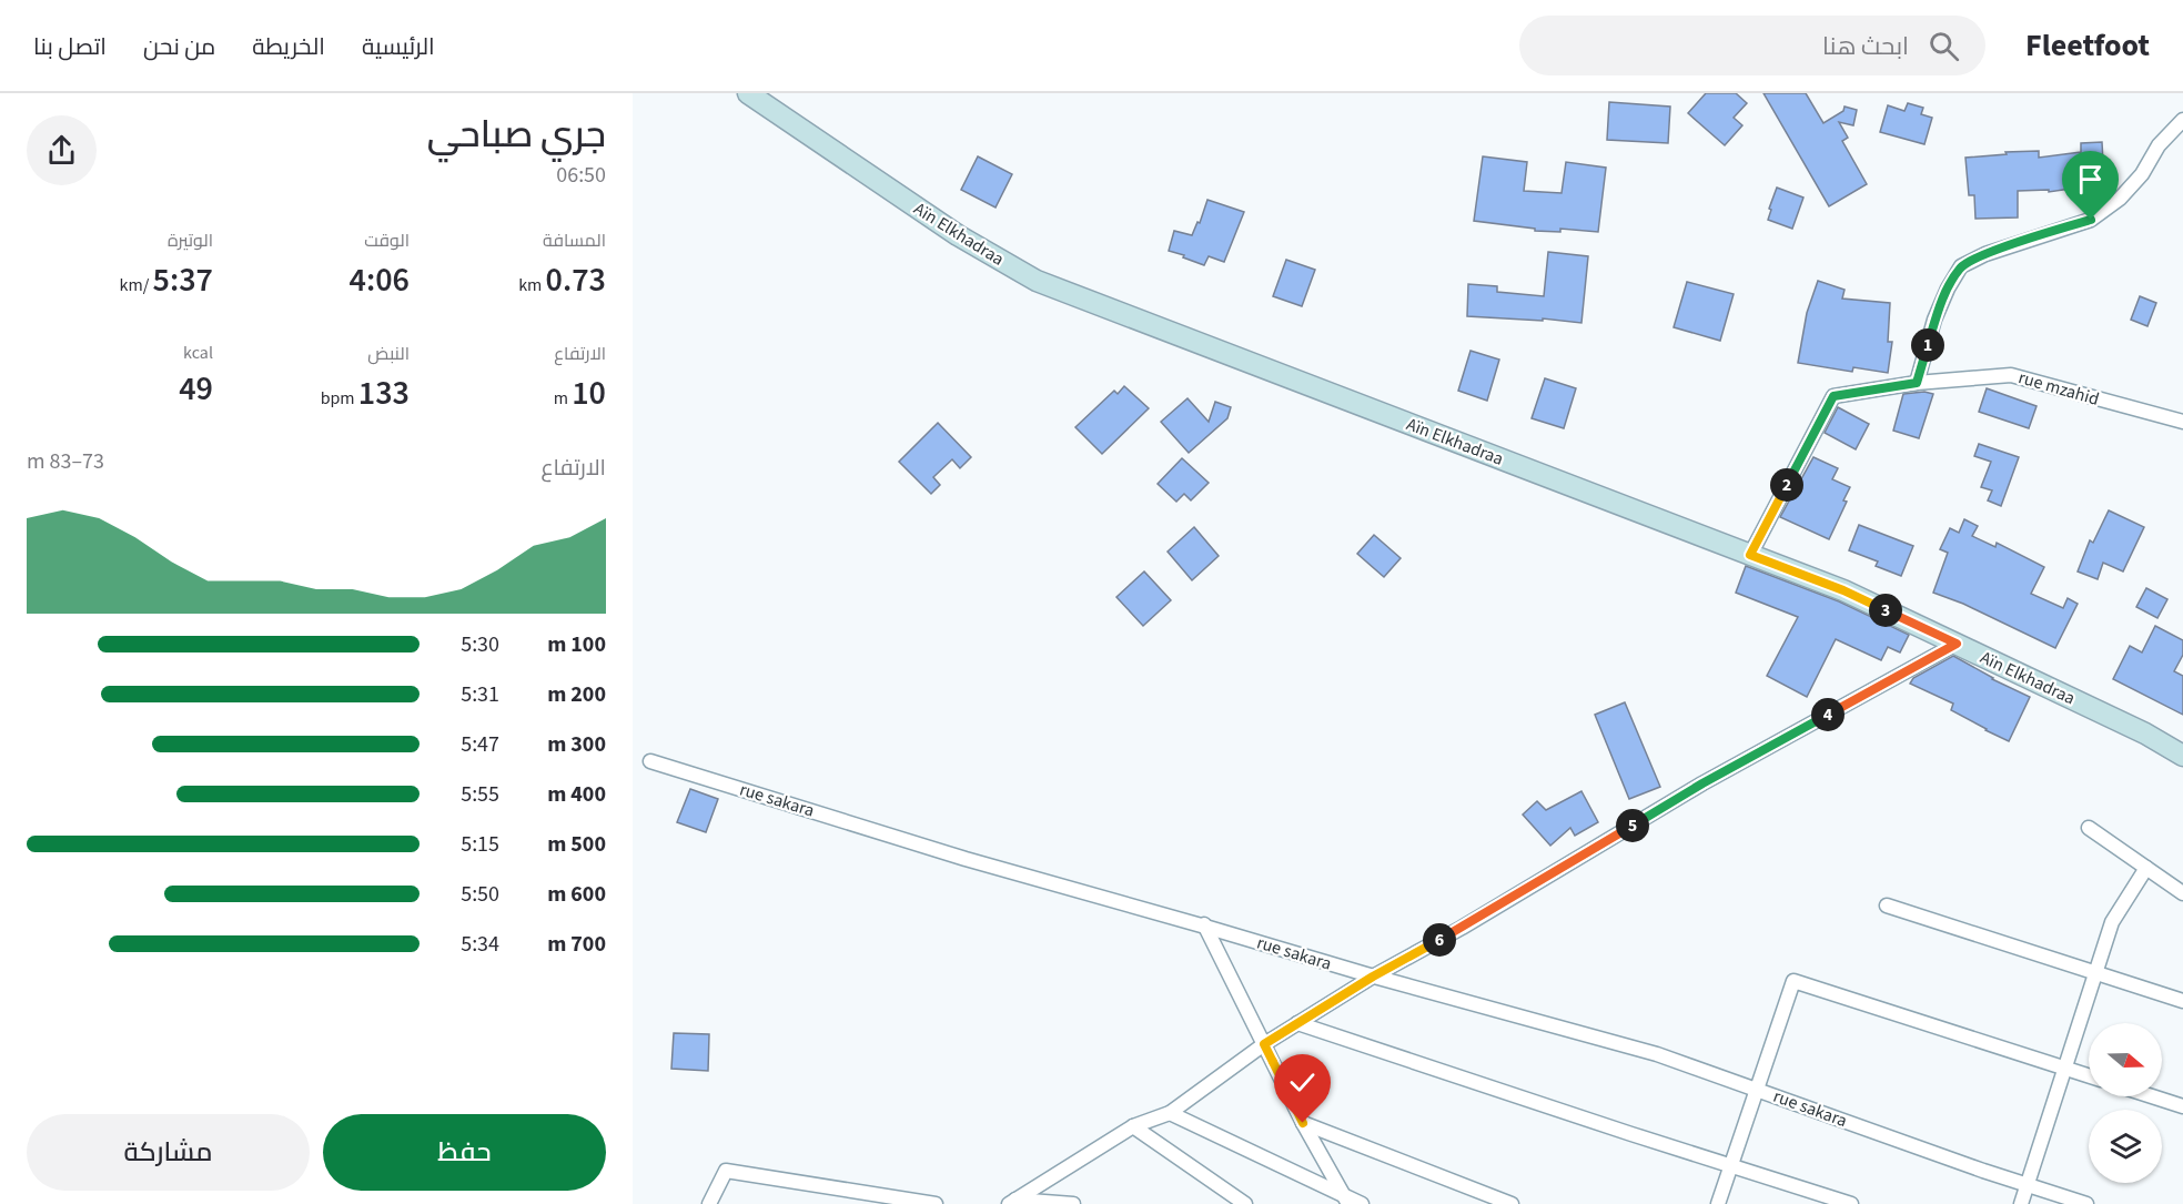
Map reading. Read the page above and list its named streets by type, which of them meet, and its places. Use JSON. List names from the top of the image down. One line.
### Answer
{"streets":{"main road":["Aïn Elkhadraa"],"street":["rue mzahid","rue sakara"]},"crossings":[["Aïn Elkhadraa","rue mzahid"]],"north":"right","page":{"header":"Fleetfoot","search":"ابحث هنا","nav":["الرئيسية","الخريطة","من نحن","اتصل بنا"],"heading":["جري صباحي","06:50"],"stats":[["المسافة","0.73 km"],["الوقت","4:06"],["الوتيرة","5:37 /km"],["الارتفاع","10 m"],["النبض","133 bpm"],["kcal","49"]],"pins":["1","2","3","4","5","6"],"chart":["الارتفاع","73–83 m"],"list":[{"name":"100 m","note":"5:30"},{"name":"200 m","note":"5:31"},{"name":"300 m","note":"5:47"},{"name":"400 m","note":"5:55"},{"name":"500 m","note":"5:15"},{"name":"600 m","note":"5:50"},{"name":"700 m","note":"5:34"}],"buttons":["حفظ","مشاركة"]}}
